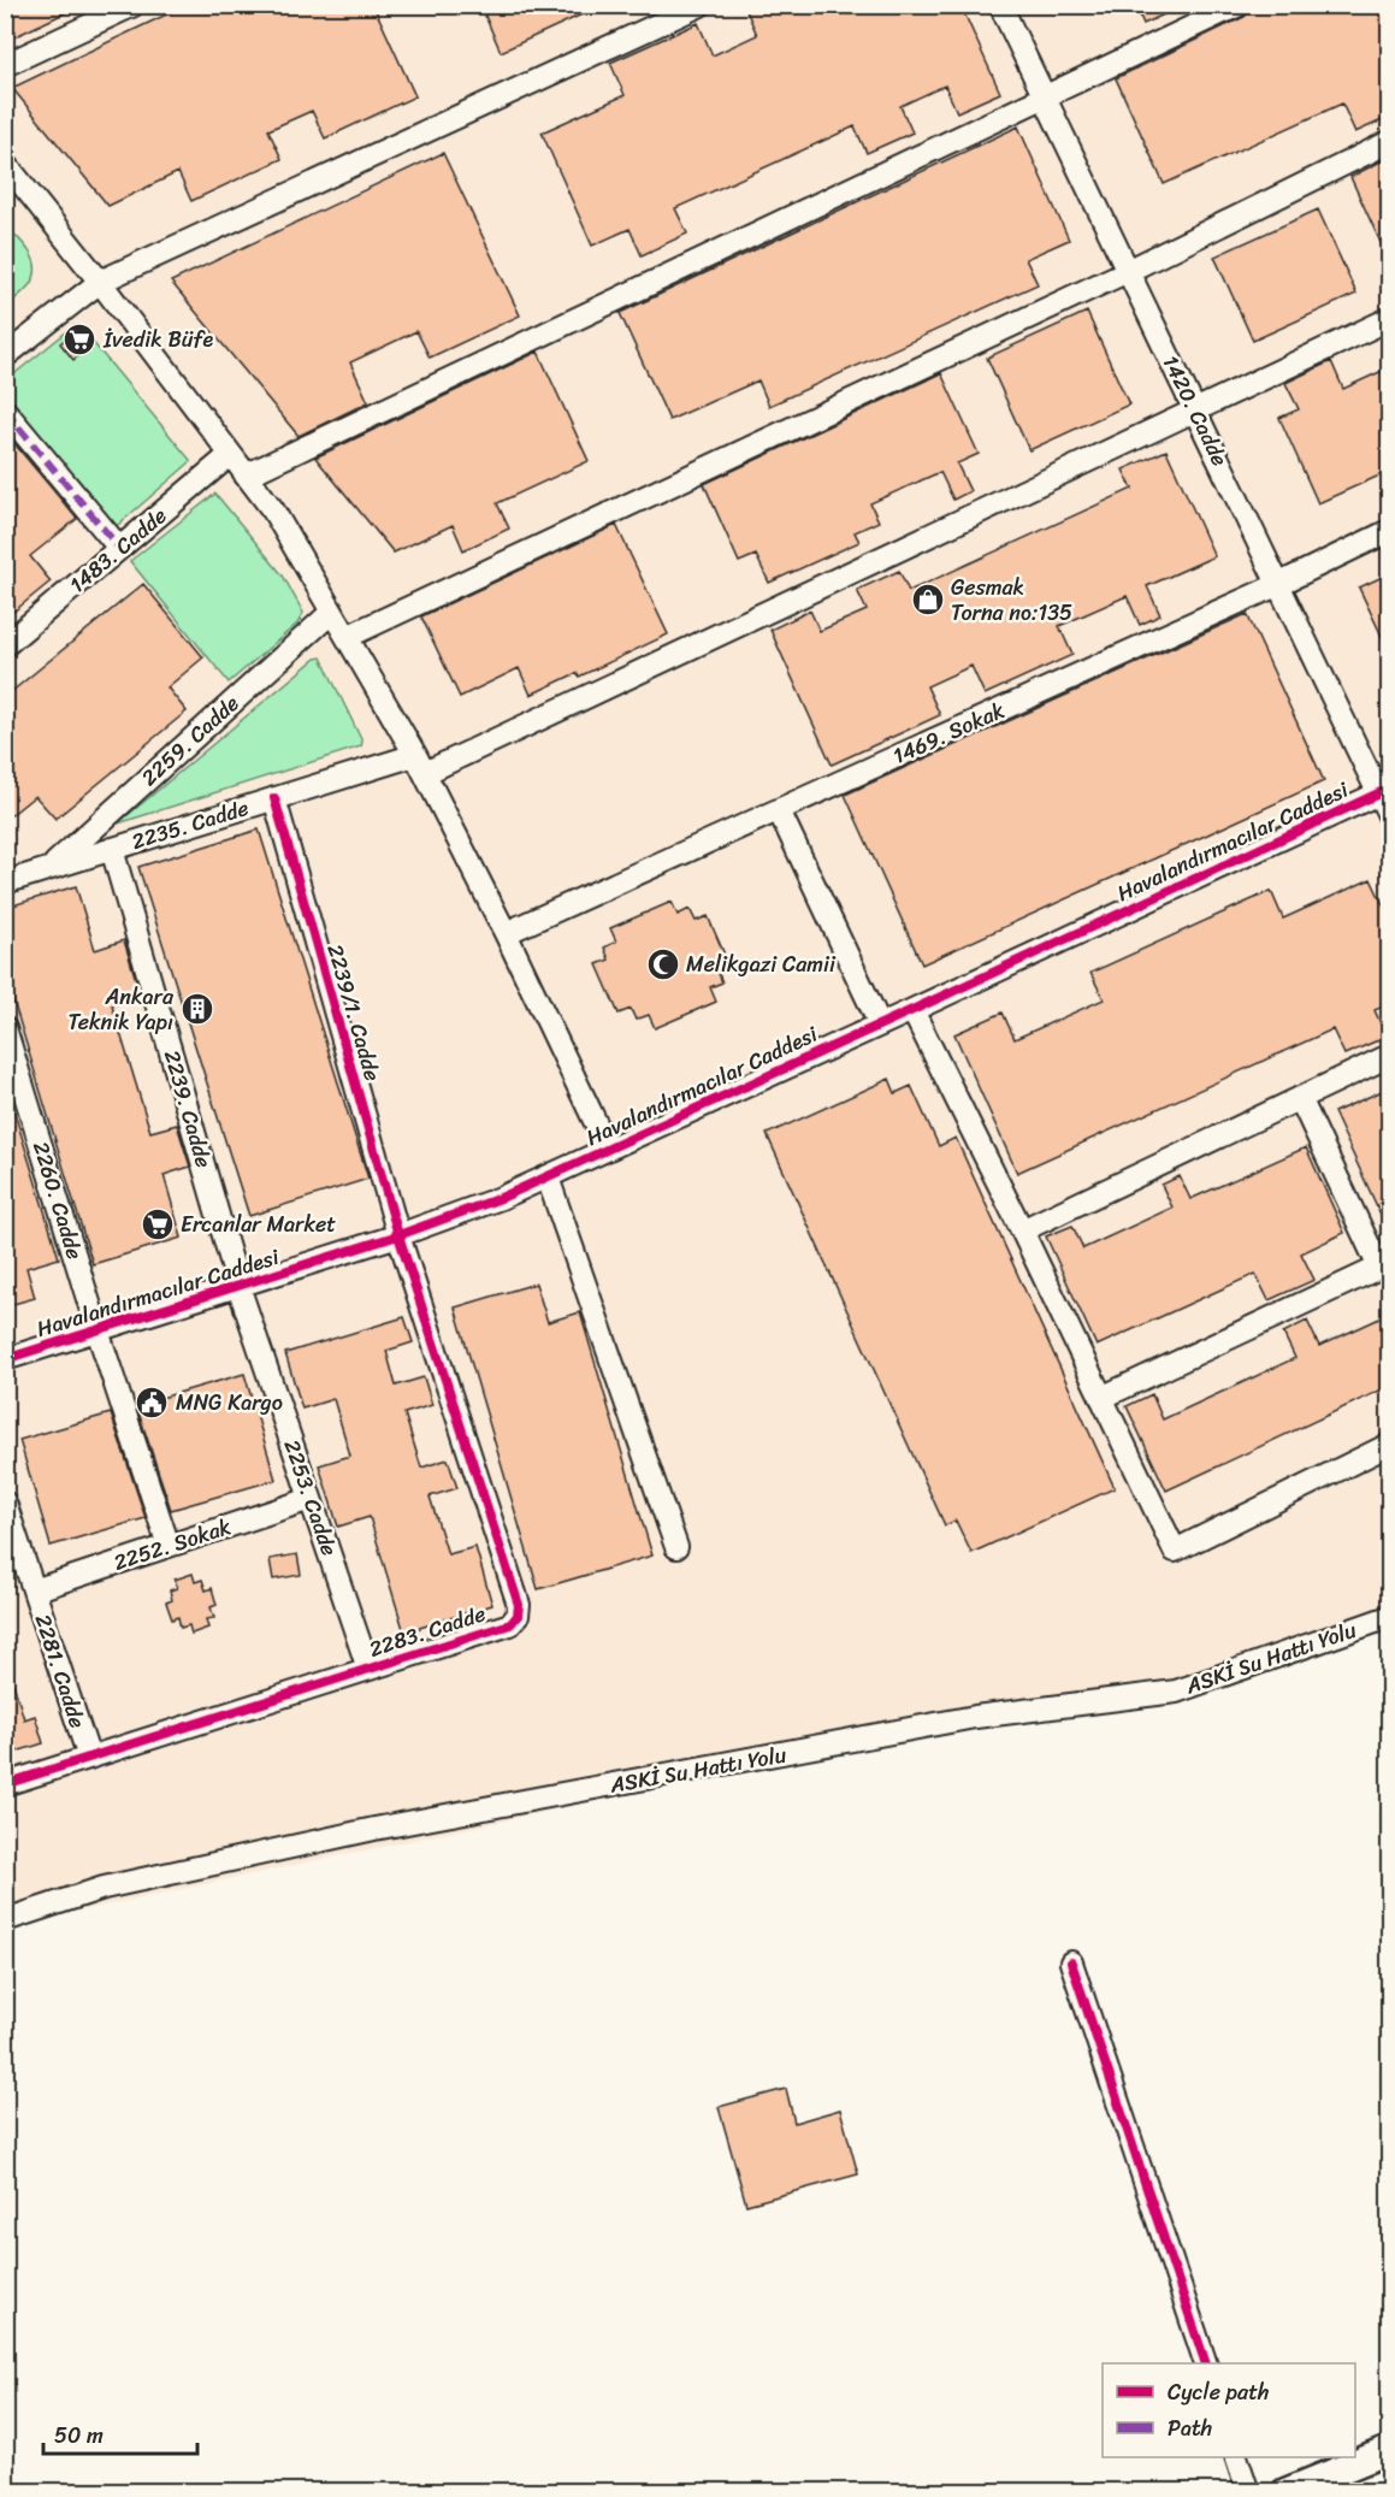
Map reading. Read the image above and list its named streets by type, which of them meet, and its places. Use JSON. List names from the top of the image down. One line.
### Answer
{"streets":{"street":["1420. Cadde","1483. Cadde","1469. Sokak","2259. Cadde","2235. Cadde","Havalandırmacılar Caddesi","2239/1. Cadde","2239. Cadde","2260. Cadde","2253. Cadde","2252. Sokak","2283. Cadde","ASKİ Su Hattı Yolu","2281. Cadde"]},"crossings":[["1420. Cadde","1469. Sokak"],["1420. Cadde","2235. Cadde"],["1420. Cadde","Havalandırmacılar Caddesi"],["2259. Cadde","2235. Cadde"],["2235. Cadde","2239/1. Cadde"],["2235. Cadde","2239. Cadde"],["Havalandırmacılar Caddesi","2239/1. Cadde"],["Havalandırmacılar Caddesi","2239. Cadde"],["Havalandırmacılar Caddesi","2260. Cadde"],["Havalandırmacılar Caddesi","2253. Cadde"],["Havalandırmacılar Caddesi","2283. Cadde"],["2239/1. Cadde","2283. Cadde"],["2239. Cadde","2253. Cadde"],["2260. Cadde","2252. Sokak"],["2253. Cadde","2252. Sokak"],["2253. Cadde","2283. Cadde"],["2252. Sokak","2281. Cadde"],["2283. Cadde","2281. Cadde"]],"places":{"supermarket":["İvedik Büfe","Ercanlar Market"],"shop":["Gesmak Torna no:135"],"mosque":["Melikgazi Camii"],"building":["Ankara Teknik Yapı"],"public building":["MNG Kargo"]},"legend":["Cycle path","Path"],"scale_bar":"50 m"}
